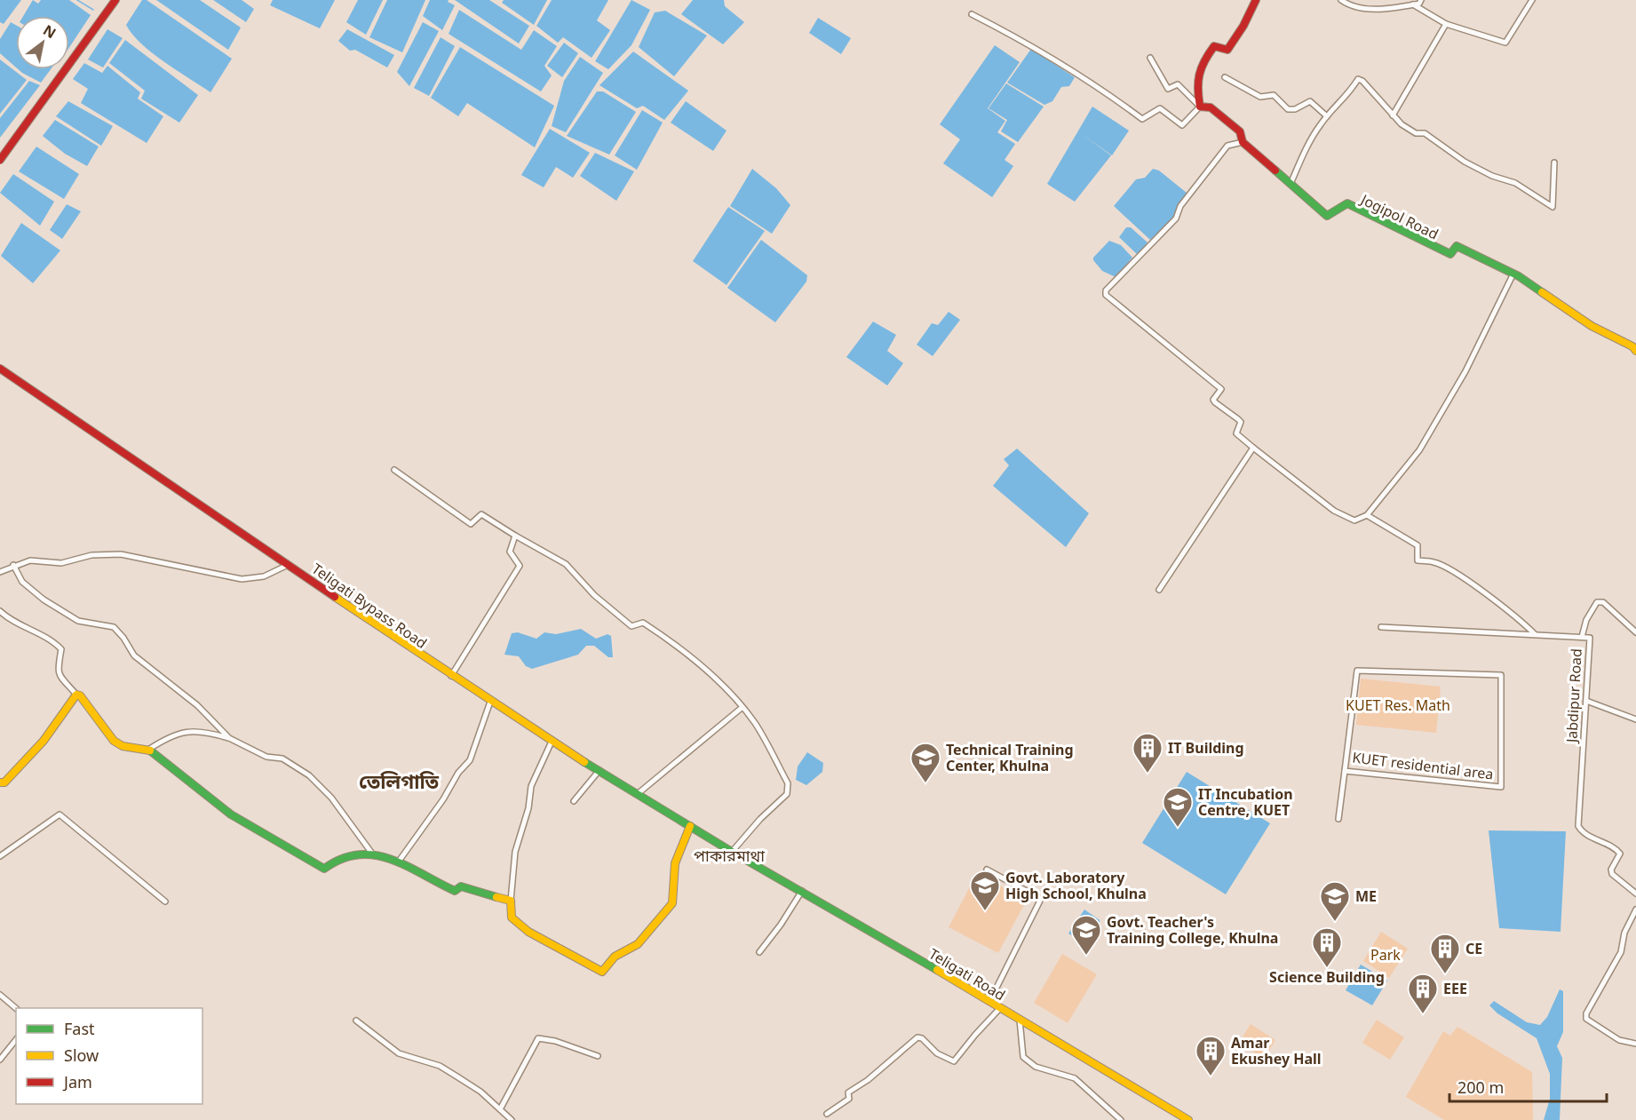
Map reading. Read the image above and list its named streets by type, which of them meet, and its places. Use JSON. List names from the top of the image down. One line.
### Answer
{"streets":{"main road":["Jogipol Road","Teligati Bypass Road","Teligati Road"],"street":["Jabdipur Road","KUET residential area"]},"crossings":[["Teligati Bypass Road","Teligati Road"]],"districts":["তেলিগাতি","পাকারমাথা"],"parks":["KUET Res. Math","Park"],"places":{"building":["IT Building","Science Building","CE","EEE","Amar Ekushey Hall"],"school or university":["Technical Training Center, Khulna","IT Incubation Centre, KUET","Govt. Laboratory High School, Khulna","ME","Govt. Teacher's Training College, Khulna"]},"legend":["Fast","Slow","Jam"],"scale_bar":"200 m","north":"top right"}
